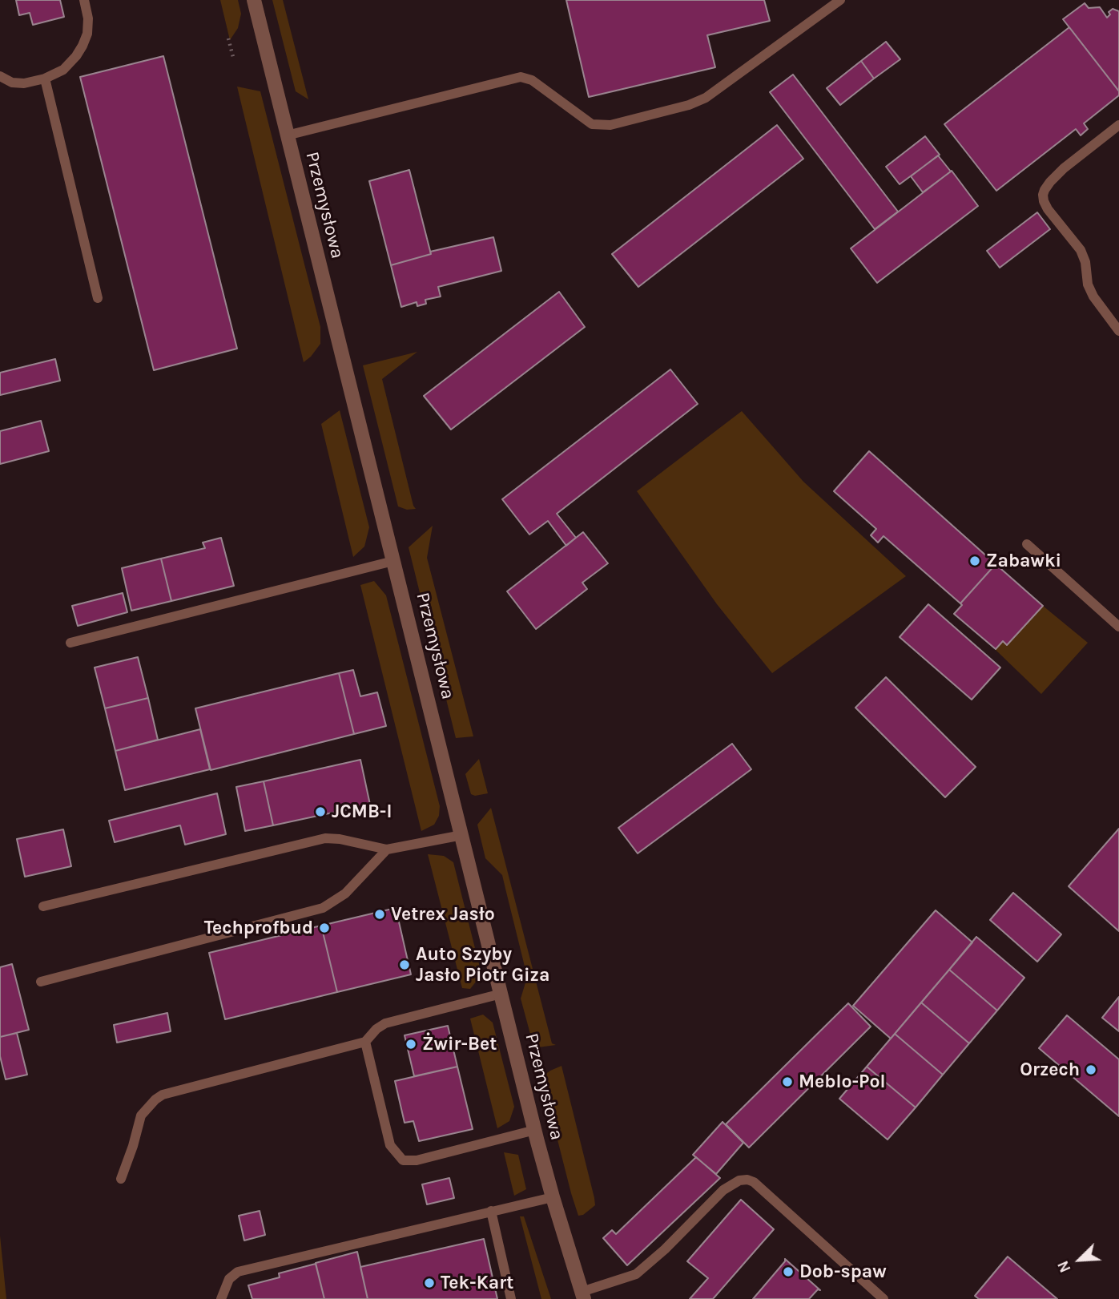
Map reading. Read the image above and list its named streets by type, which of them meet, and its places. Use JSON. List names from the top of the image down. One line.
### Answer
{"streets":{"street":["Przemysłowa"]},"places":["Zabawki","JCMB-I","Vetrex Jasło","Techprofbud","Auto Szyby Jasło Piotr Giza","Żwir-Bet","Orzech","Meblo-Pol","Dob-spaw","Tek-Kart"],"north":"bottom left"}
